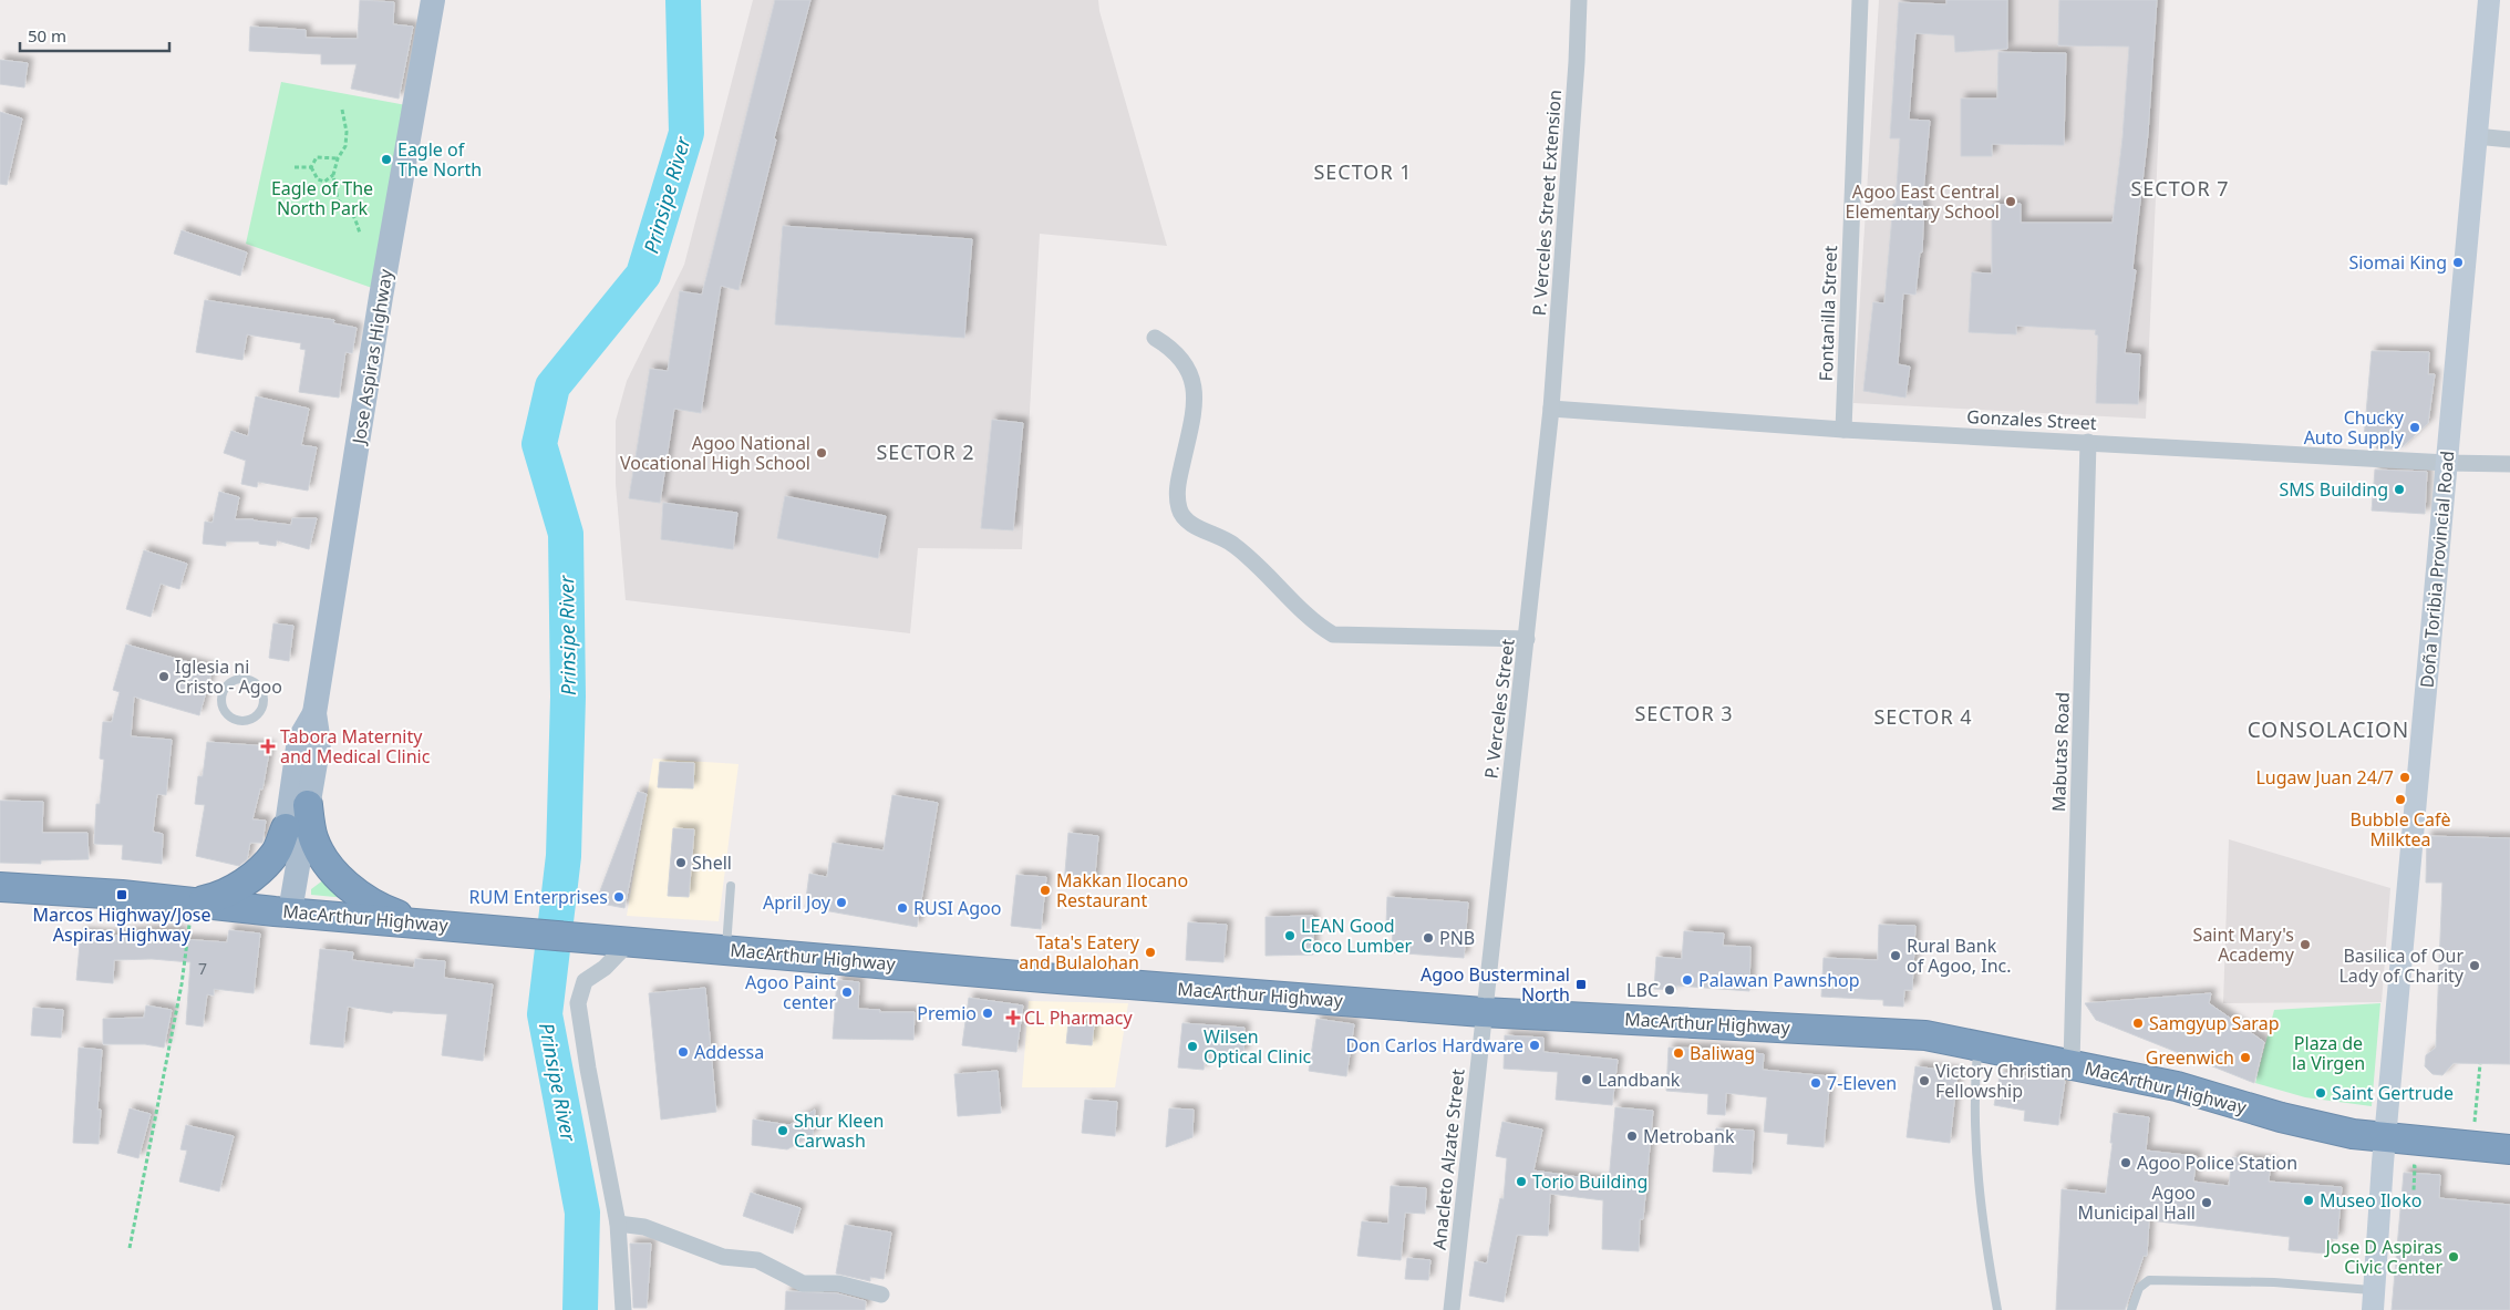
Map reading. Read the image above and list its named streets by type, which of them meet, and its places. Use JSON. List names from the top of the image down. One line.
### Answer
{"streets":{"highway":["MacArthur Highway"],"main road":["Jose Aspiras Highway"],"street":["P. Verceles Street Extension","Fontanilla Street","Gonzales Street","Doña Toribia Provincial Road","P. Verceles Street","Mabutas Road","Anacleto Alzate Street"]},"crossings":[["P. Verceles Street Extension","Gonzales Street"],["P. Verceles Street Extension","P. Verceles Street"],["Fontanilla Street","Gonzales Street"],["Jose Aspiras Highway","MacArthur Highway"],["Gonzales Street","Doña Toribia Provincial Road"],["Gonzales Street","P. Verceles Street"],["Gonzales Street","Mabutas Road"],["Doña Toribia Provincial Road","MacArthur Highway"],["P. Verceles Street","MacArthur Highway"],["P. Verceles Street","Anacleto Alzate Street"],["Mabutas Road","MacArthur Highway"],["MacArthur Highway","Anacleto Alzate Street"]],"districts":["SECTOR 1","SECTOR 7","SECTOR 2","SECTOR 3","SECTOR 4","CONSOLACION"],"water":["Prinsipe River"],"parks":["Eagle of The North Park","Plaza de la Virgen"],"places":{"other":["Eagle of The North","Agoo East Central Elementary School","Siomai King","Chucky Auto Supply","Agoo National Vocational High School","SMS Building","Iglesia ni Cristo - Agoo","Lugaw Juan 24/7","Bubble Cafè Milktea","Shell","Makkan Ilocano Restaurant","RUM Enterprises","April Joy","RUSI Agoo","LEAN Good Coco Lumber","PNB","Saint Mary's Academy","Tata's Eatery and Bulalohan","Rural Bank of Agoo, Inc.","Basilica of Our Lady of Charity","Palawan Pawnshop","LBC","Agoo Paint center","Premio","Samgyup Sarap","Don Carlos Hardware","Wilsen Optical Clinic","Addessa","Baliwag","Greenwich","Landbank","Victory Christian Fellowship","7-Eleven","Saint Gertrude","Shur Kleen Carwash","Metrobank","Agoo Police Station","Torio Building","Museo Iloko","Agoo Municipal Hall","Jose D Aspiras Civic Center"],"health":["Tabora Maternity and Medical Clinic","CL Pharmacy"],"transit":["Marcos Highway/Jose Aspiras Highway","Agoo Busterminal North"]},"house_numbers":["7"],"scale_bar":"50 m"}
